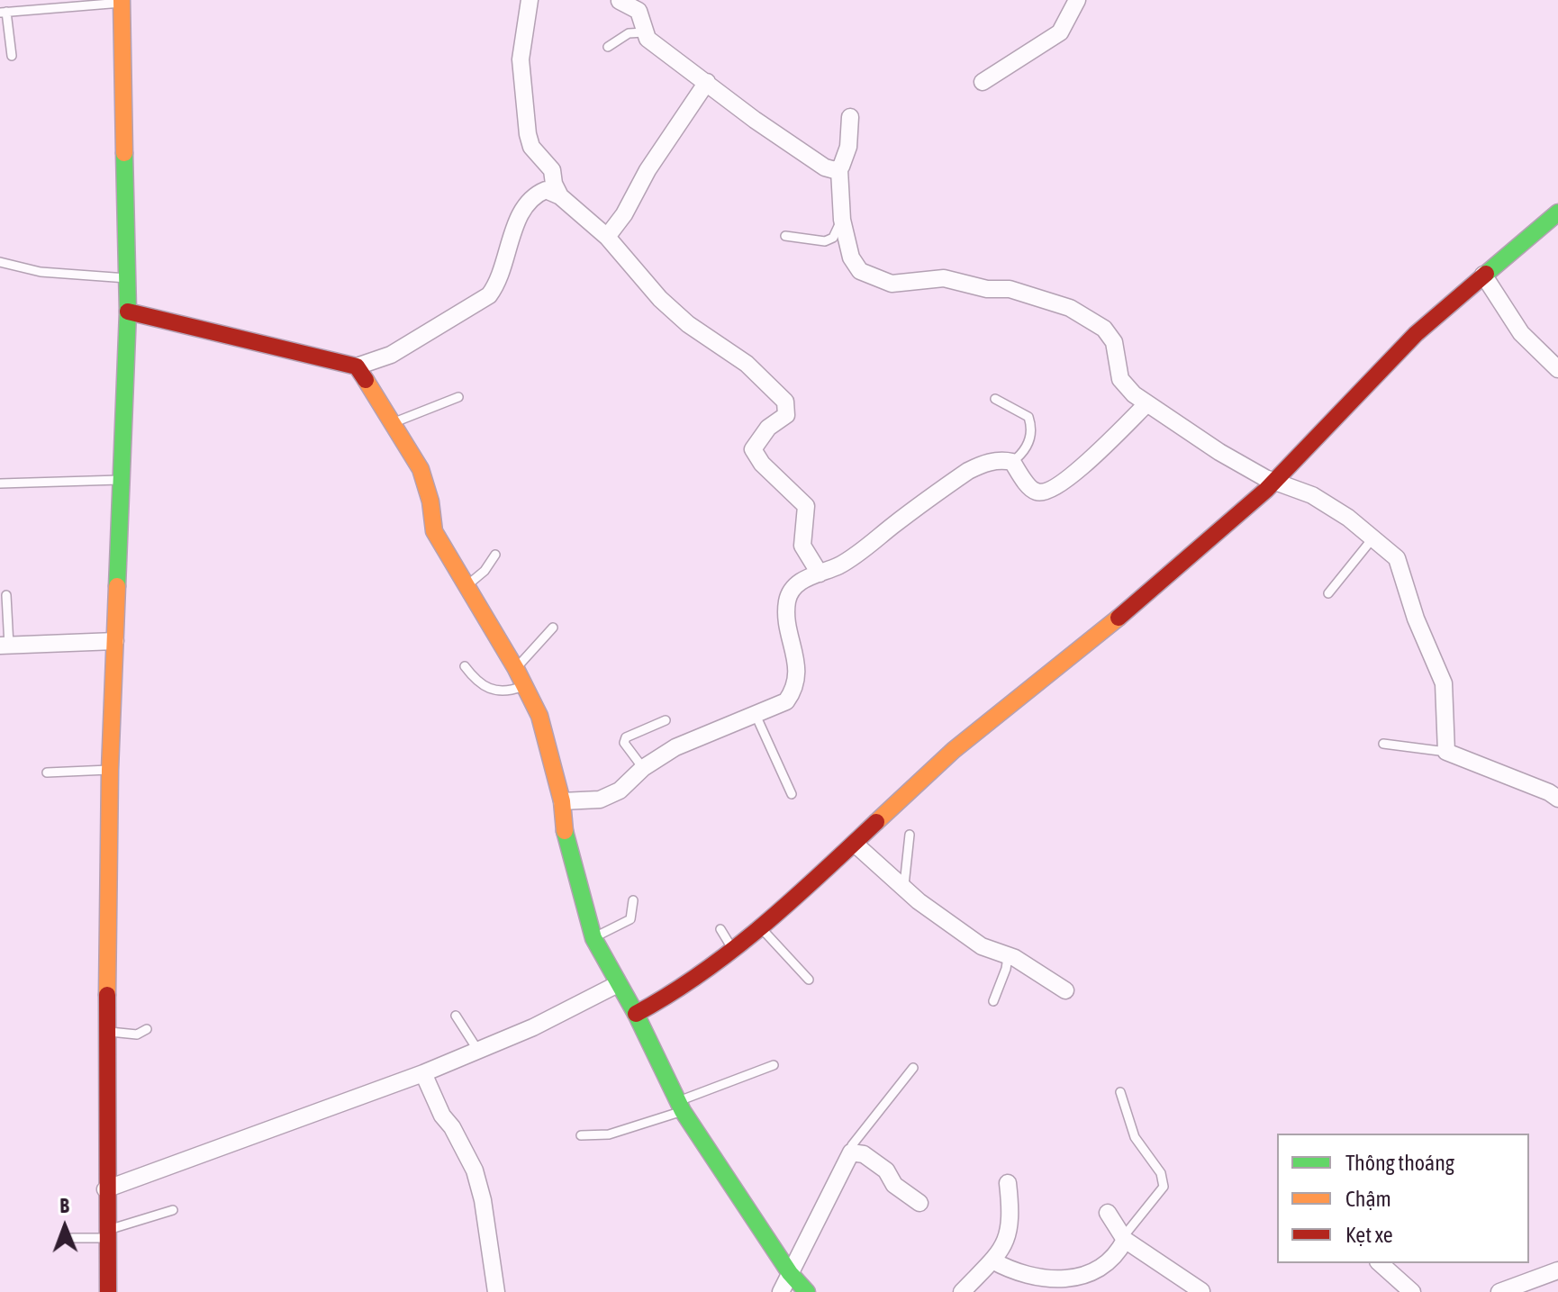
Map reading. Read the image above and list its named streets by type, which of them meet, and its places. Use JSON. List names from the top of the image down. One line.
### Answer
{"legend":["Thông thoáng","Chậm","Kẹt xe"],"north":"top"}
